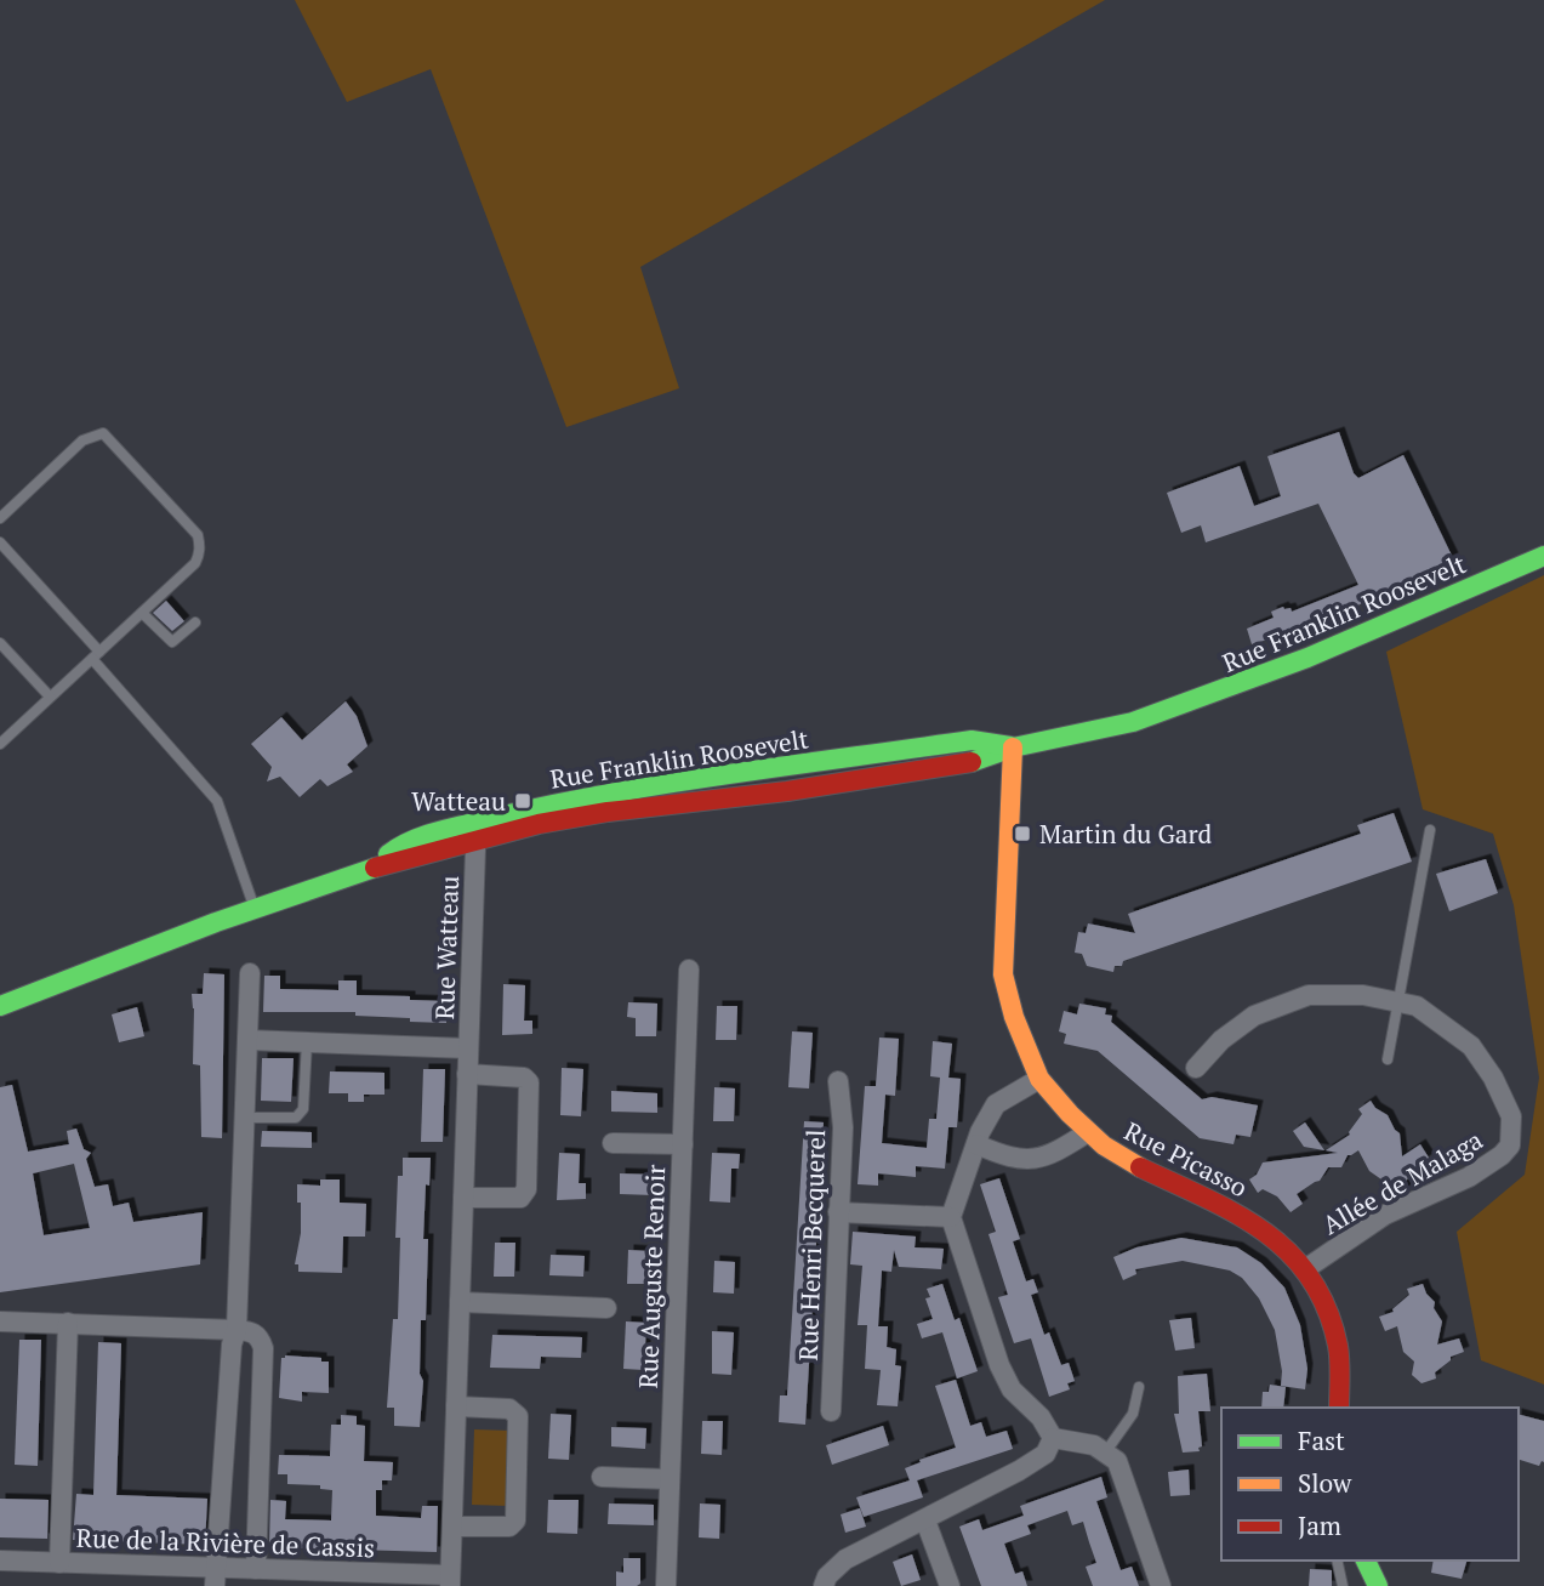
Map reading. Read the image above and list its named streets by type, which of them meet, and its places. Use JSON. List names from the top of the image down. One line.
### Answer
{"streets":{"main road":["Rue Franklin Roosevelt","Rue Picasso"],"street":["Rue Watteau","Allée de Malaga","Rue Henri Becquerel","Rue Auguste Renoir","Rue de la Rivière de Cassis"]},"crossings":[["Rue Franklin Roosevelt","Rue Watteau"],["Rue Franklin Roosevelt","Rue Picasso"],["Rue Watteau","Rue de la Rivière de Cassis"],["Rue Picasso","Allée de Malaga"]],"places":{"transit":["Watteau","Martin du Gard"]},"legend":["Fast","Slow","Jam"]}
